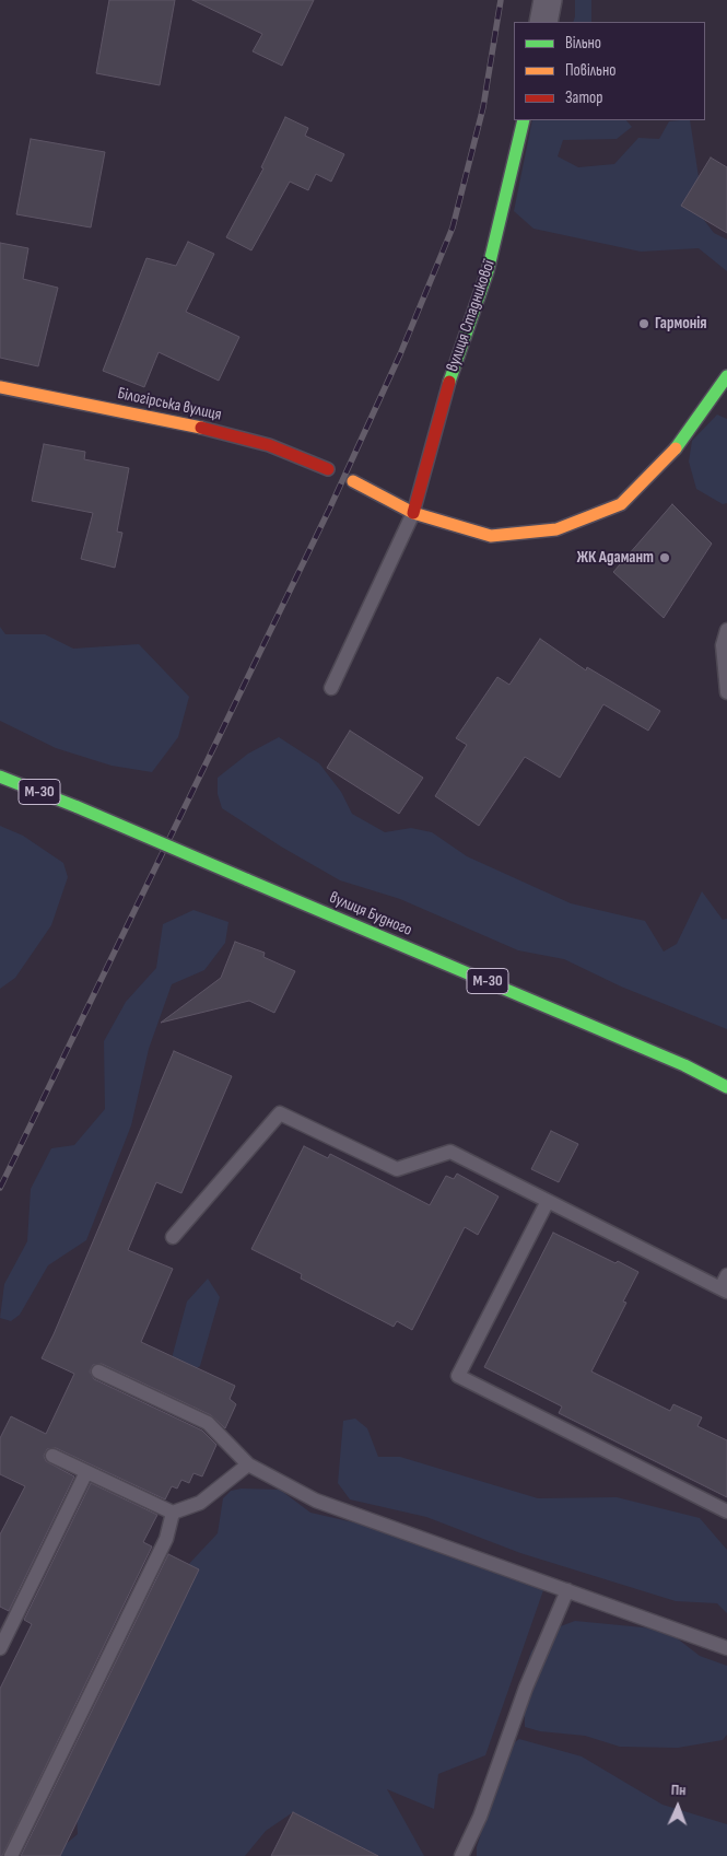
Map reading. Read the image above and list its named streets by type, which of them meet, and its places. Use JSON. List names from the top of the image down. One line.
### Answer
{"streets":{"main road":["вулиця Стадникової","Білогірська вулиця","М-30","вулиця Будного"]},"crossings":[["вулиця Стадникової","Білогірська вулиця"]],"places":["Гармонія","ЖК Адамант"],"legend":["Вільно","Повільно","Затор"],"north":"top"}
